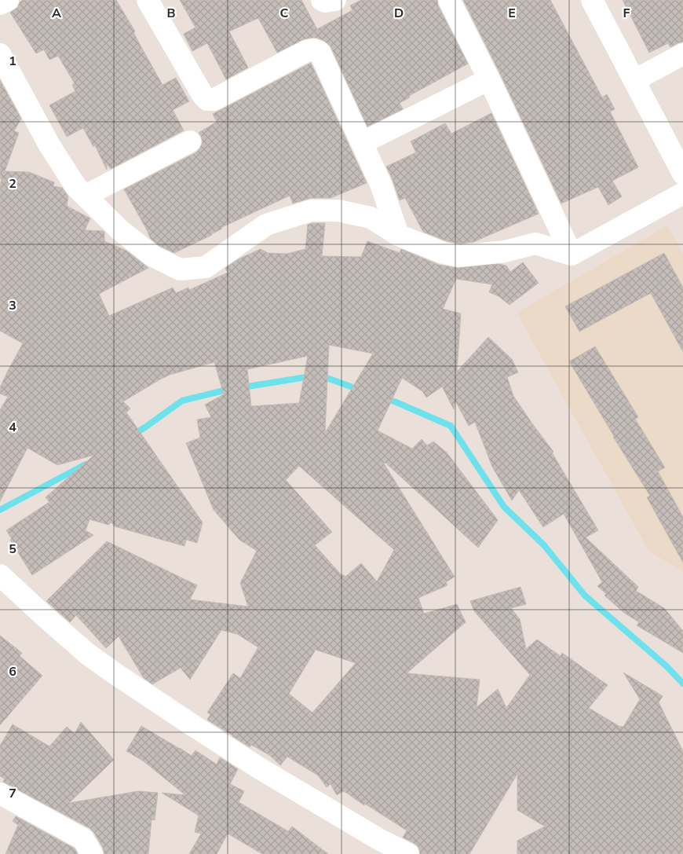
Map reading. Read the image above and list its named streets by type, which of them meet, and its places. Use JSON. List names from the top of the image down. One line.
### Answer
{"grid":{"columns":["A","B","C","D","E","F"],"rows":["1","2","3","4","5","6","7"]}}
